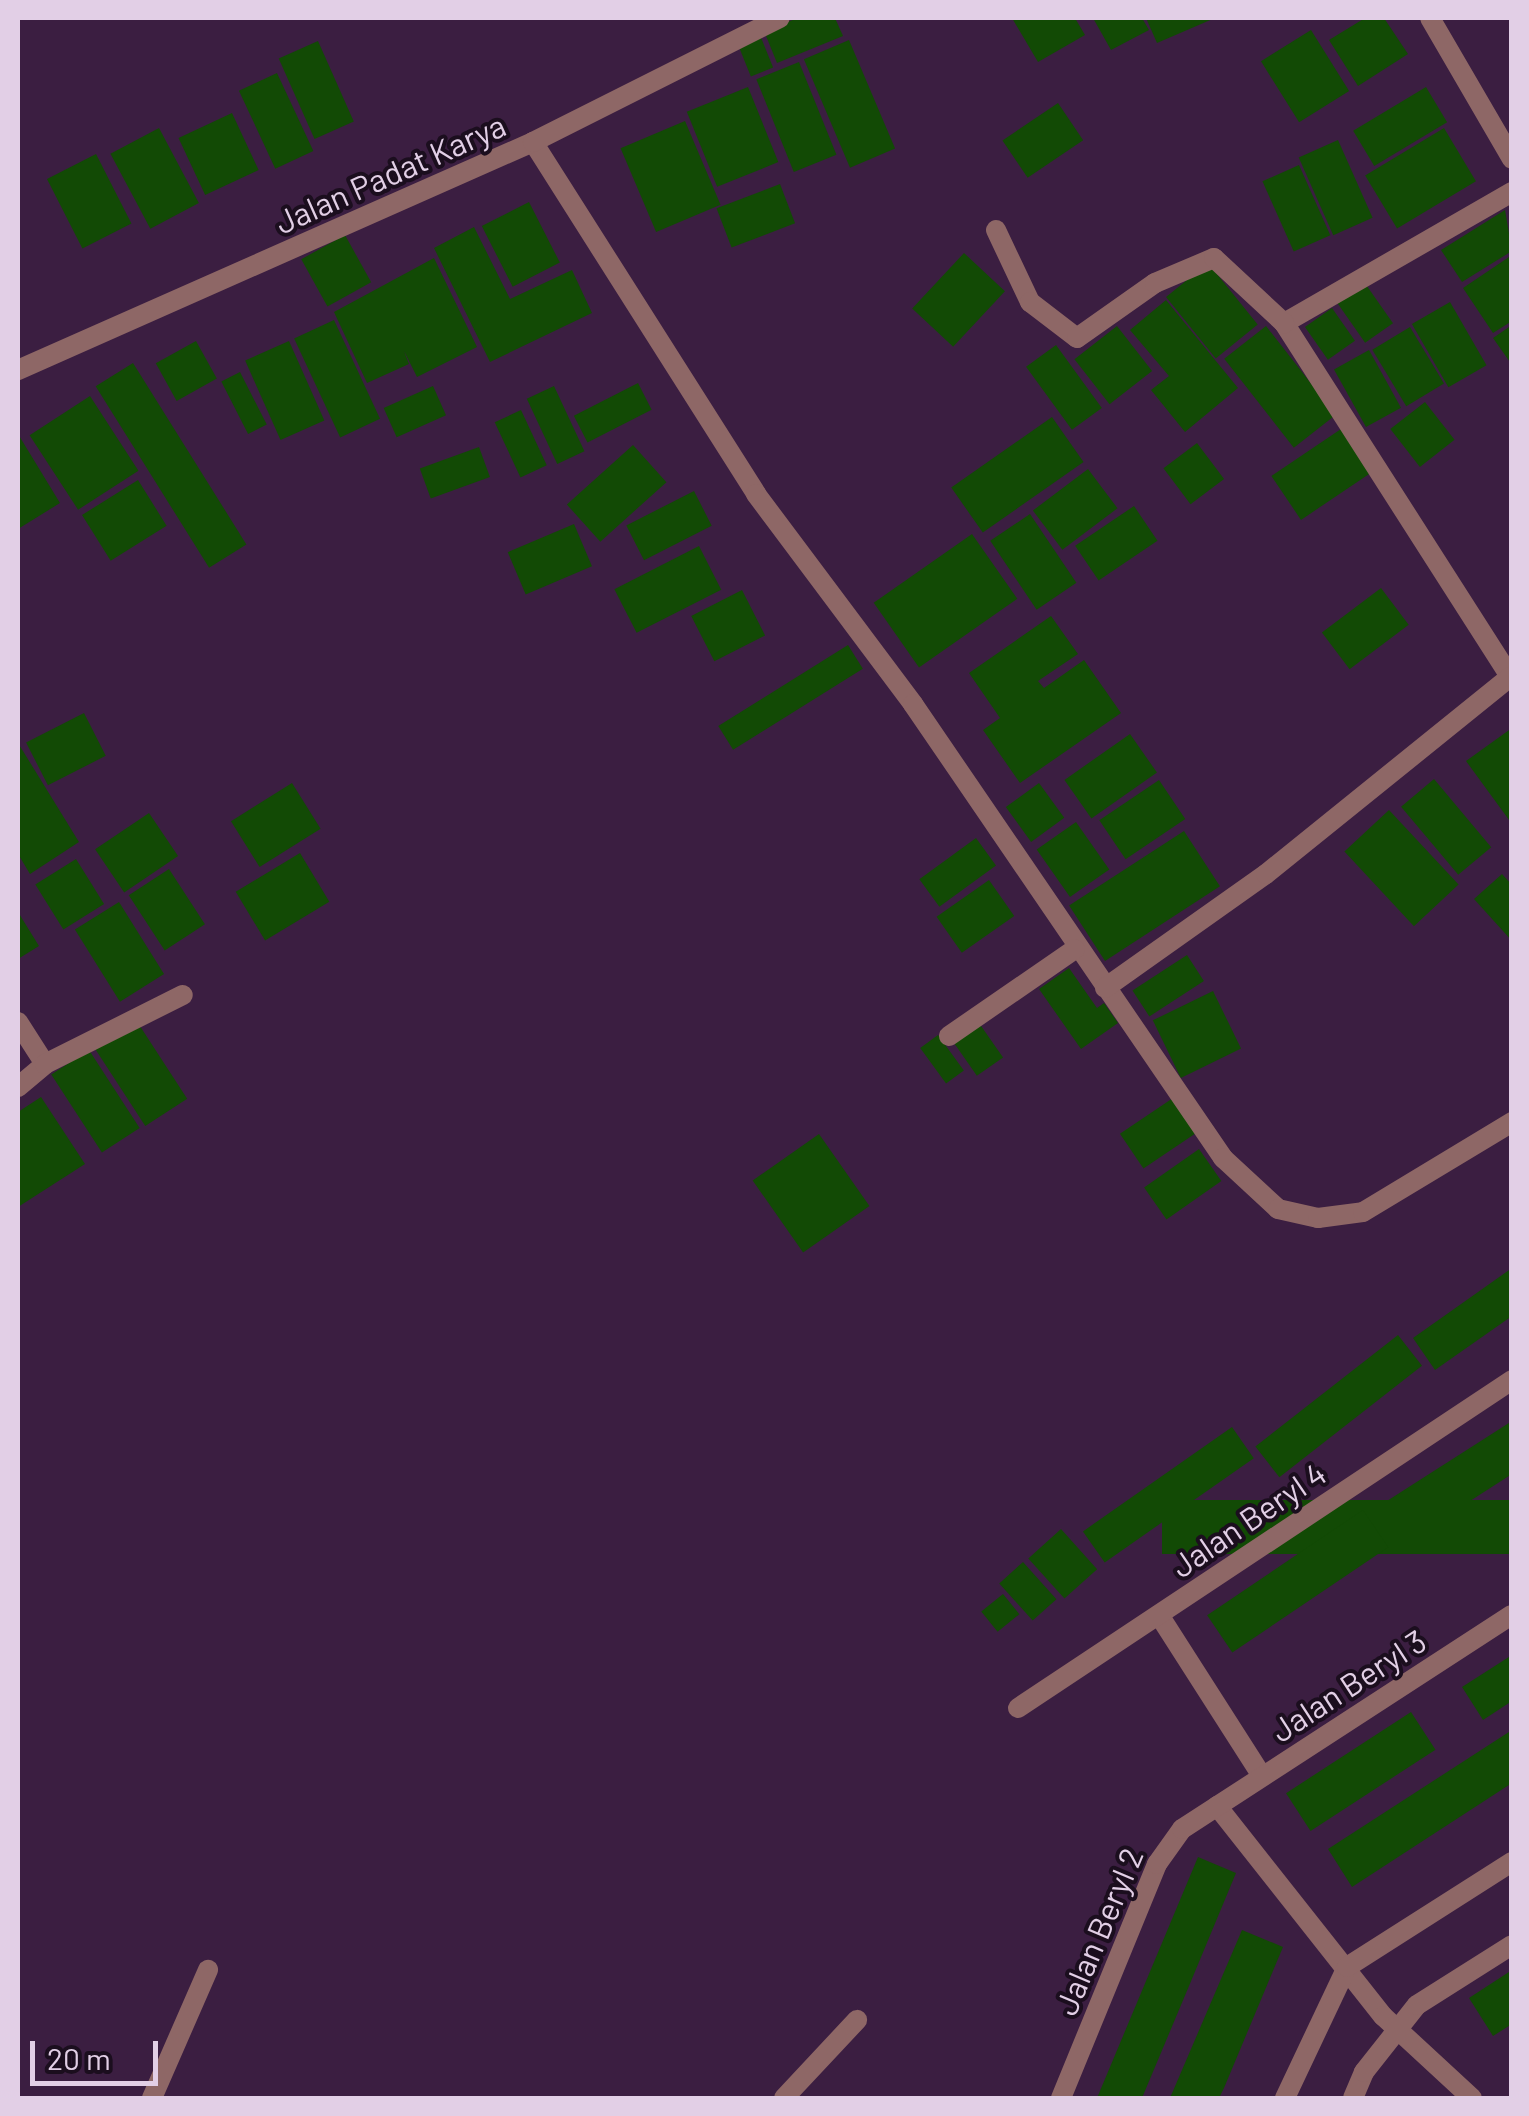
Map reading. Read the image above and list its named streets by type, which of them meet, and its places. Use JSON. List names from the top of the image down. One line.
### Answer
{"streets":{"street":["Jalan Padat Karya","Jalan Beryl 4","Jalan Beryl 3","Jalan Beryl 2"]},"crossings":[["Jalan Beryl 3","Jalan Beryl 2"]],"scale_bar":"20 m"}
